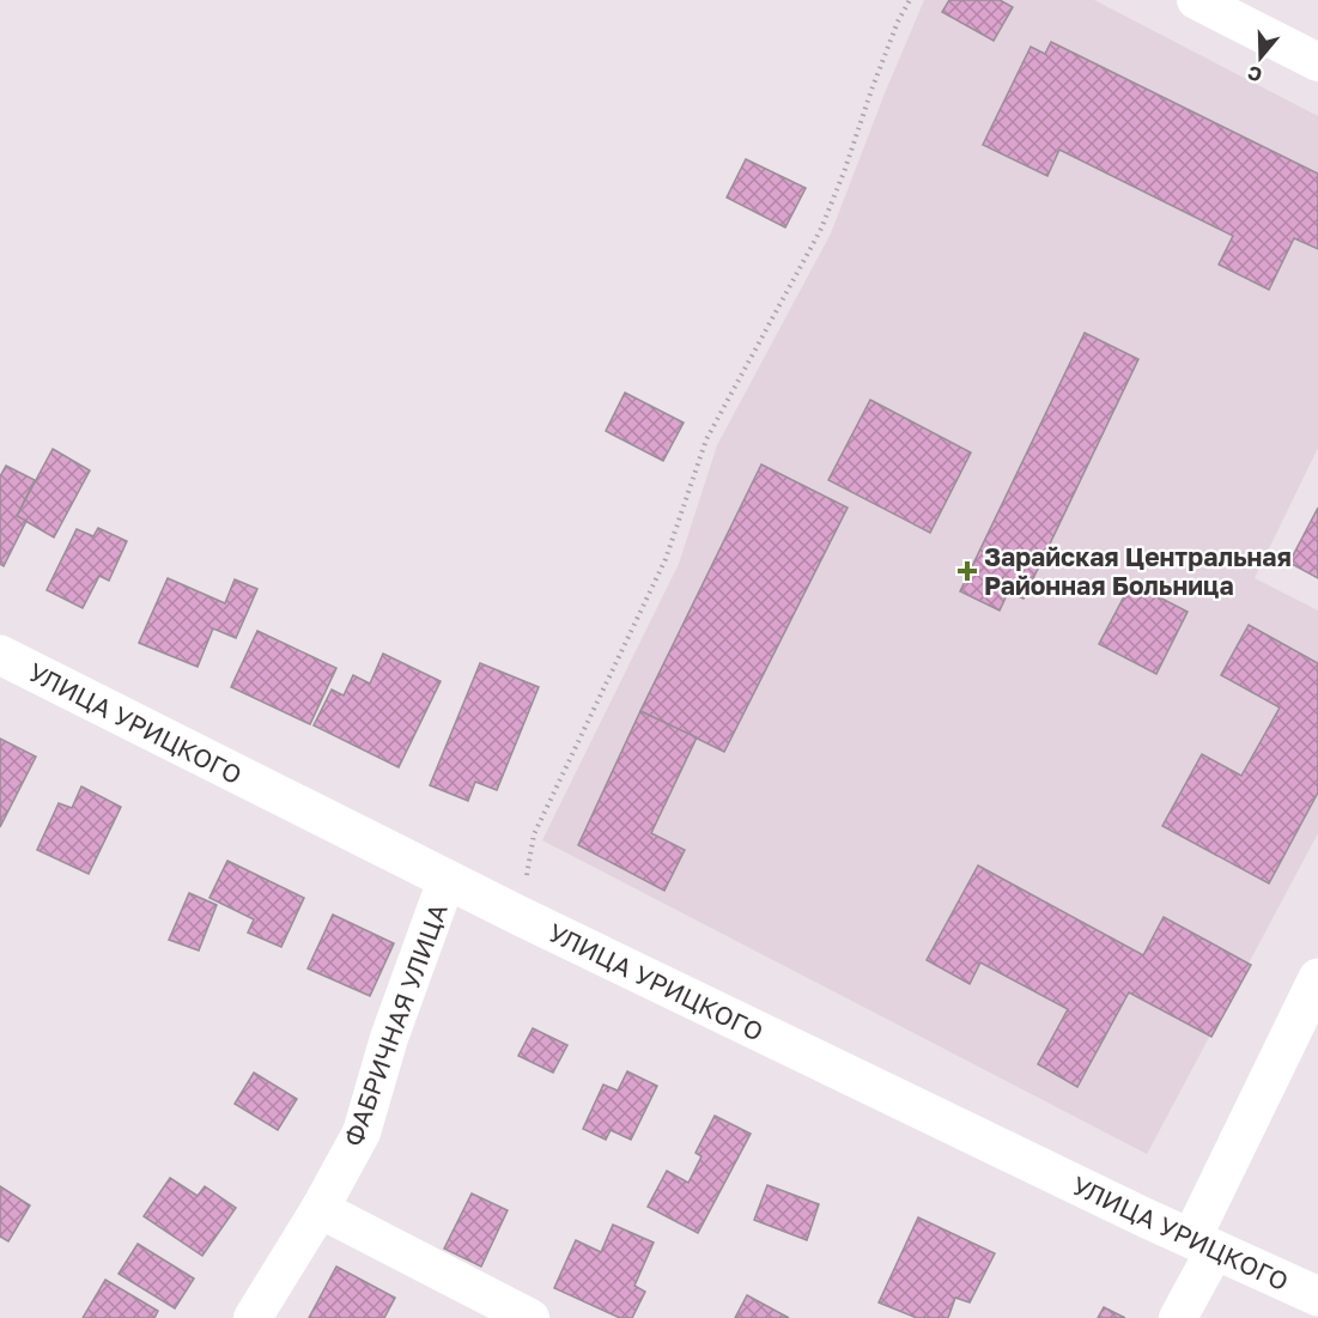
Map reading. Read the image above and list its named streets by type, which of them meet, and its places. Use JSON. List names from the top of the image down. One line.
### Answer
{"streets":{"main road":["УЛИЦА УРИЦКОГО"],"street":["ФАБРИЧНАЯ УЛИЦА"]},"crossings":[["УЛИЦА УРИЦКОГО","ФАБРИЧНАЯ УЛИЦА"]],"places":{"health":["Зарайская Центральная Районная Больница"]},"north":"bottom"}
